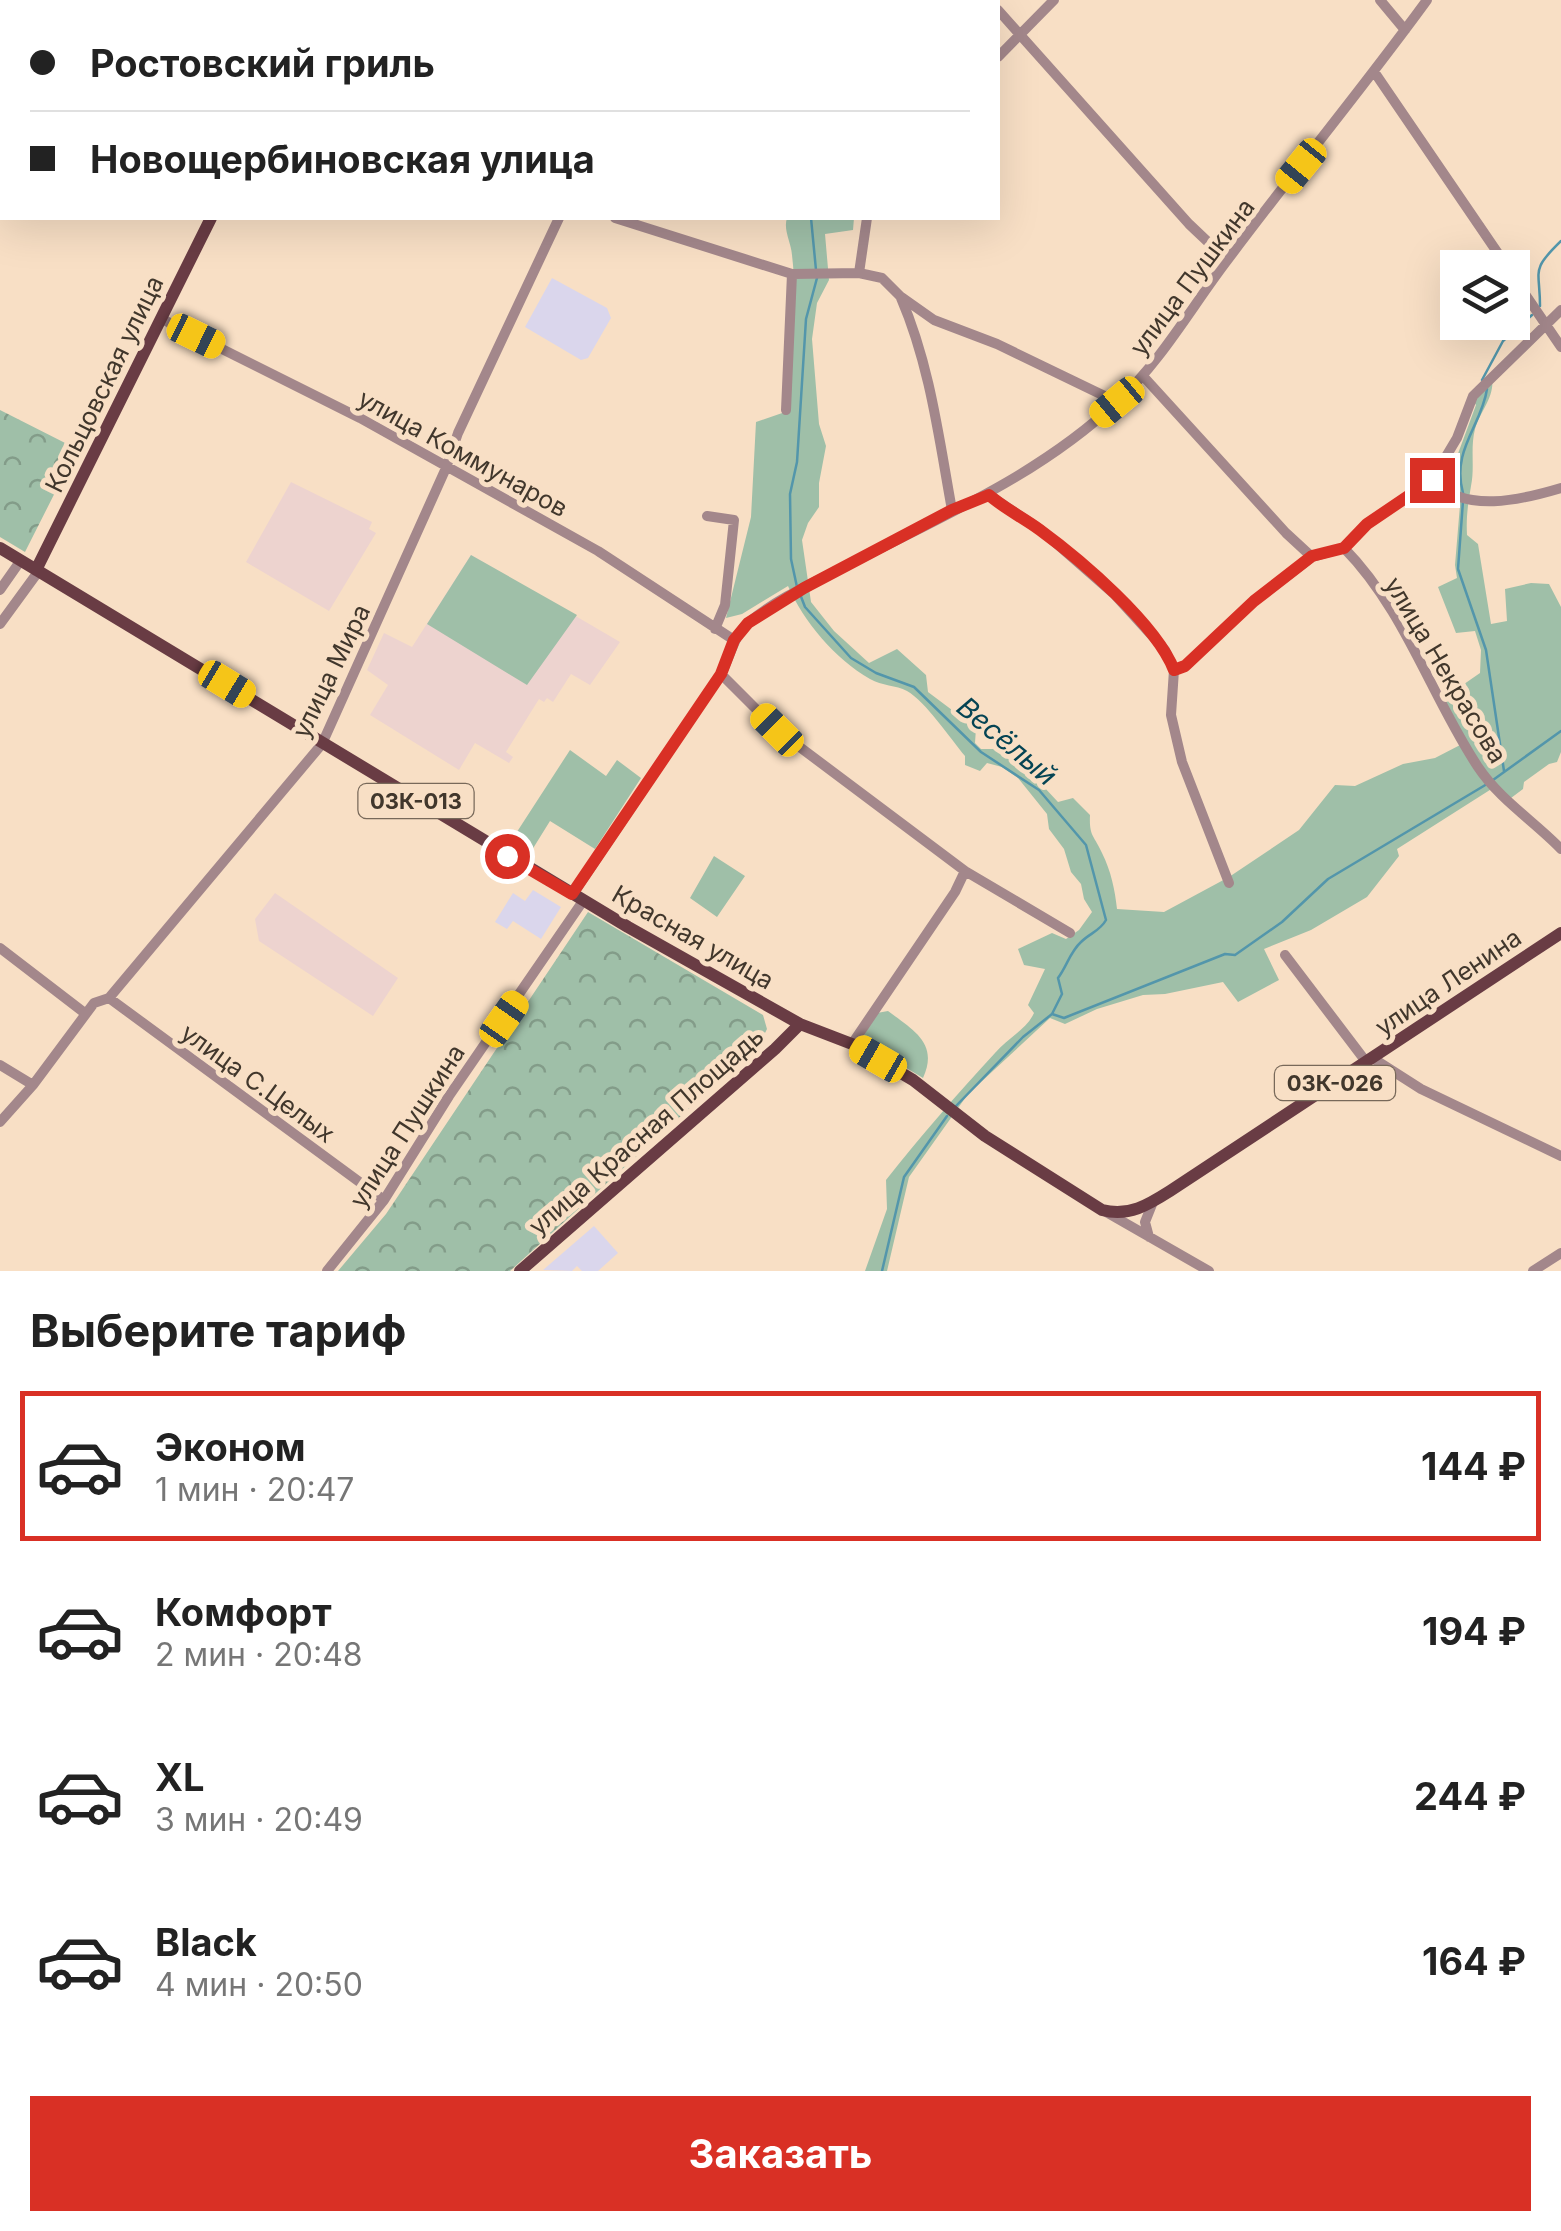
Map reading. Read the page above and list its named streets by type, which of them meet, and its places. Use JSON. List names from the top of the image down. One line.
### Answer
{"streets":{"main road":["Кольцовская улица","03К-013","Красная улица","улица Ленина","03К-026","улица Красная Площадь"],"street":["улица Пушкина","улица Коммунаров","улица Некрасова","улица Мира","улица С.Целых"]},"crossings":[["улица Пушкина","улица Коммунаров"],["улица Пушкина","Красная улица"],["улица Пушкина","улица С.Целых"],["Кольцовская улица","улица Коммунаров"],["Кольцовская улица","Красная улица"],["улица Коммунаров","улица Мира"],["улица Мира","Красная улица"],["улица Мира","улица С.Целых"],["Красная улица","улица Ленина"],["Красная улица","улица Красная Площадь"]],"water":["Весёлый"],"page":{"banner":["Ростовский гриль","Новощербиновская улица"],"heading":"Выберите тариф","list":[{"name":"Эконом","note":"1 мин · 20:47","value":"144 ₽"},{"name":"Комфорт","note":"2 мин · 20:48","value":"194 ₽"},{"name":"XL","note":"3 мин · 20:49","value":"244 ₽"},{"name":"Black","note":"4 мин · 20:50","value":"164 ₽"}],"buttons":"Заказать"}}
